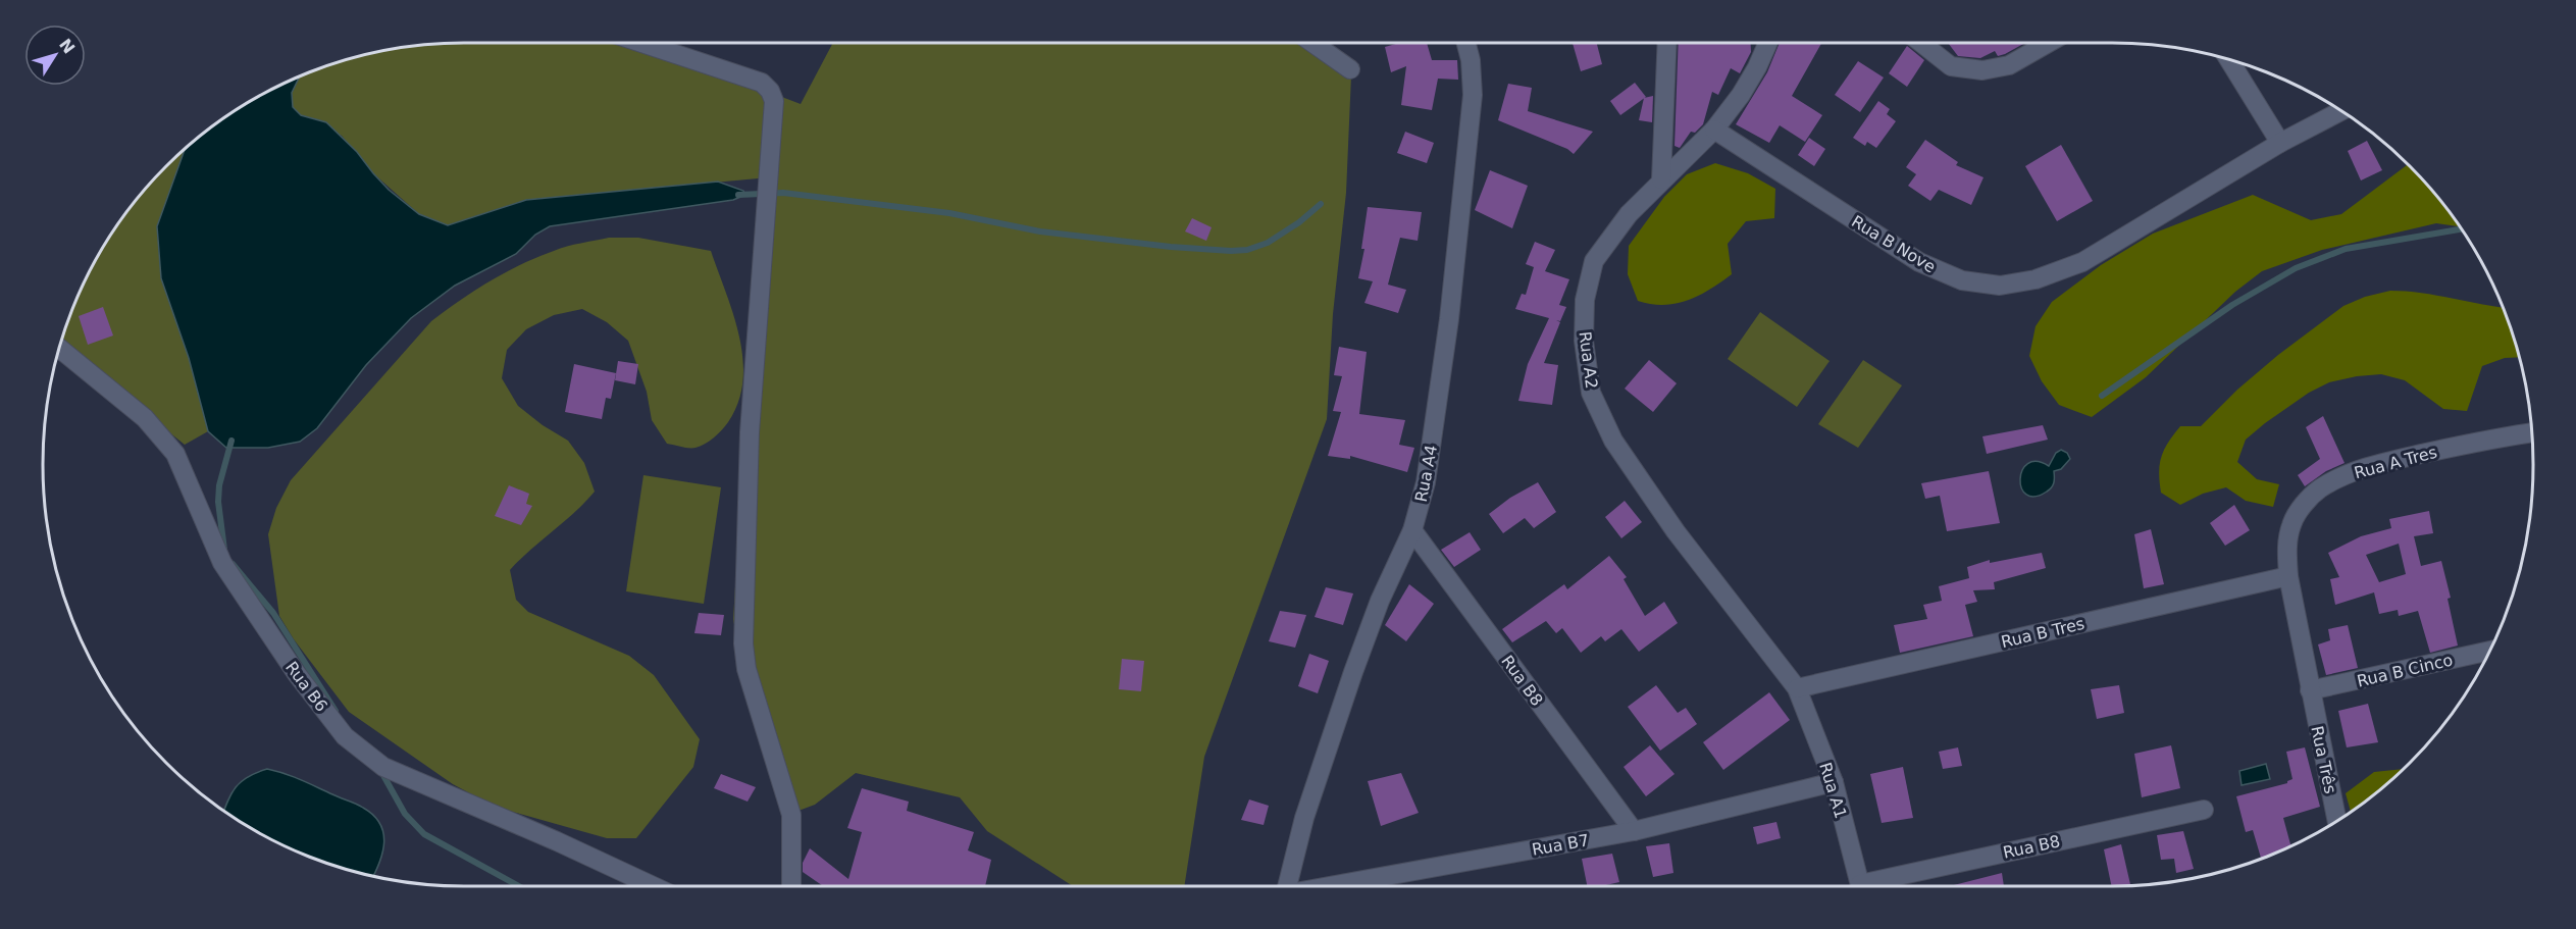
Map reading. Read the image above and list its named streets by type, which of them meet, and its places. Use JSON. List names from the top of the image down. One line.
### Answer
{"streets":{"street":["Rua B Nove","Rua A2","Rua A Tres","Rua A4","Rua B Tres","Rua B Cinco","Rua B8","Rua B6","Rua Três","Rua A1","Rua B7"]},"crossings":[["Rua B Nove","Rua A2"],["Rua A2","Rua B Tres"],["Rua A2","Rua A1"],["Rua A Tres","Rua B Tres"],["Rua A Tres","Rua B Cinco"],["Rua A Tres","Rua Três"],["Rua A4","Rua B8"],["Rua B Tres","Rua A1"],["Rua B Cinco","Rua Três"],["Rua B8","Rua B7"],["Rua A1","Rua B7"]],"north":"top right"}
